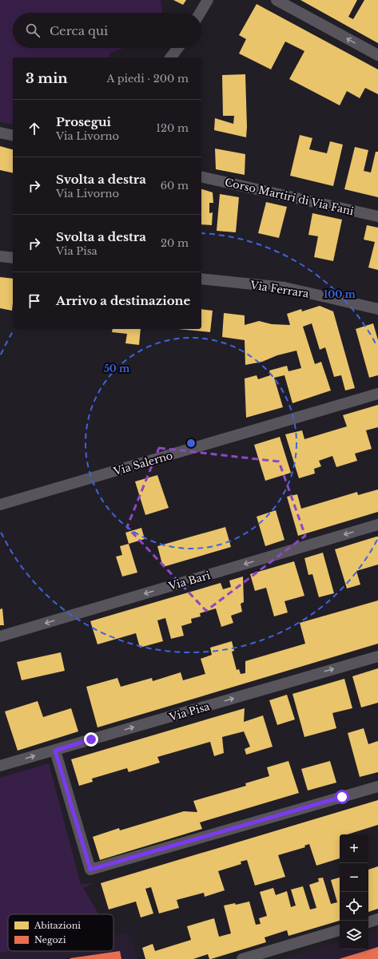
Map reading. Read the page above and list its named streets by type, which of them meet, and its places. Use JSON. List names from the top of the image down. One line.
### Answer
{"streets":{"street":["Corso Martiri di Via Fani","Via Ferrara","Via Salerno","Via Bari","Via Pisa"]},"one_way":["Via Bari","Via Pisa"],"legend":["Abitazioni","Negozi"],"page":{"search":"Cerca qui","heading":["3 min","A piedi · 200 m"],"list":[["Prosegui","Via Livorno","120 m"],["Svolta a destra","Via Livorno","60 m"],["Svolta a destra","Via Pisa","20 m"],"Arrivo a destinazione"],"map_buttons":["+","−"]},"rings":["100 m","50 m"]}
